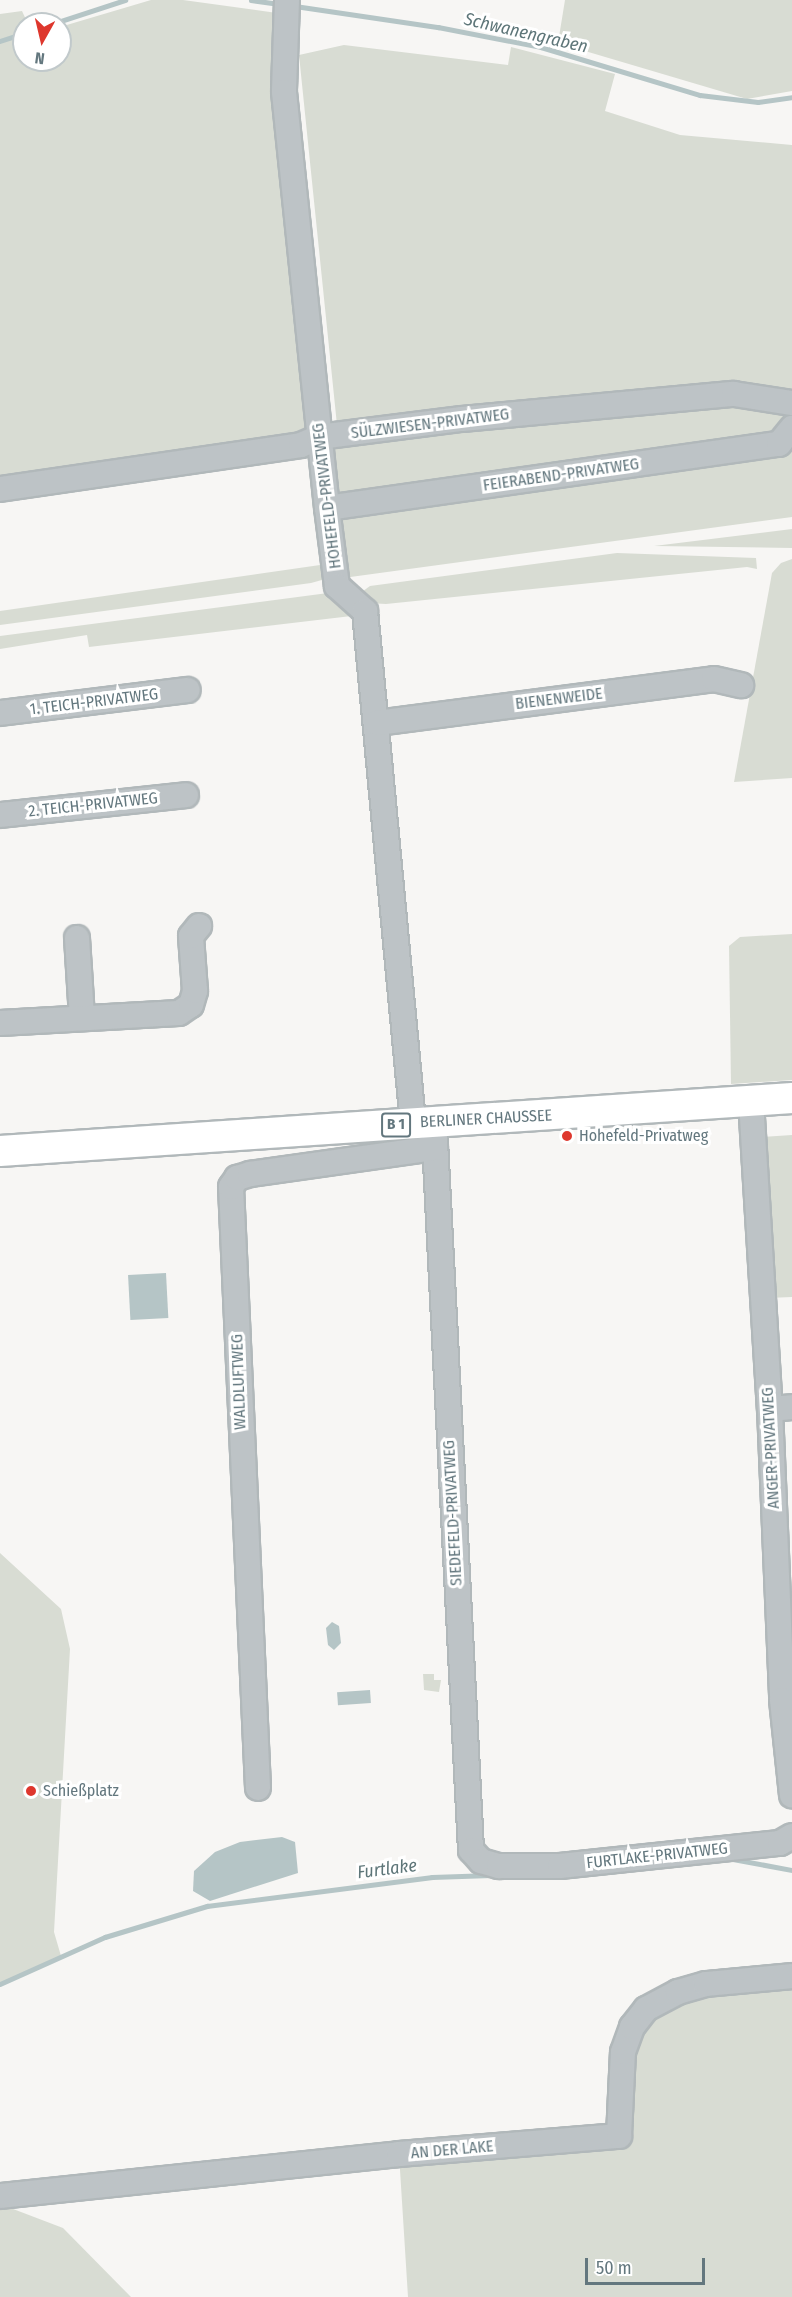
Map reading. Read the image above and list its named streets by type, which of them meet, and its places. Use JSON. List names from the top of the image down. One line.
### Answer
{"streets":{"main road":["BERLINER CHAUSSEE","B 1"],"street":["SÜLZWIESEN-PRIVATWEG","FEIERABEND-PRIVATWEG","HOHEFELD-PRIVATWEG","BIENENWEIDE","1. TEICH-PRIVATWEG","2. TEICH-PRIVATWEG","WALDLUFTWEG","ANGER-PRIVATWEG","SIEDEFELD-PRIVATWEG","FURTLAKE-PRIVATWEG","AN DER LAKE"]},"crossings":[["SÜLZWIESEN-PRIVATWEG","HOHEFELD-PRIVATWEG"],["FEIERABEND-PRIVATWEG","HOHEFELD-PRIVATWEG"],["HOHEFELD-PRIVATWEG","BIENENWEIDE"],["HOHEFELD-PRIVATWEG","BERLINER CHAUSSEE"],["HOHEFELD-PRIVATWEG","WALDLUFTWEG"],["HOHEFELD-PRIVATWEG","SIEDEFELD-PRIVATWEG"],["BERLINER CHAUSSEE","WALDLUFTWEG"],["BERLINER CHAUSSEE","ANGER-PRIVATWEG"],["BERLINER CHAUSSEE","SIEDEFELD-PRIVATWEG"],["WALDLUFTWEG","SIEDEFELD-PRIVATWEG"],["SIEDEFELD-PRIVATWEG","FURTLAKE-PRIVATWEG"]],"water":["Schwanengraben","Furtlake"],"places":["Hohefeld-Privatweg","Schießplatz"],"scale_bar":"50 m","north":"bottom"}
